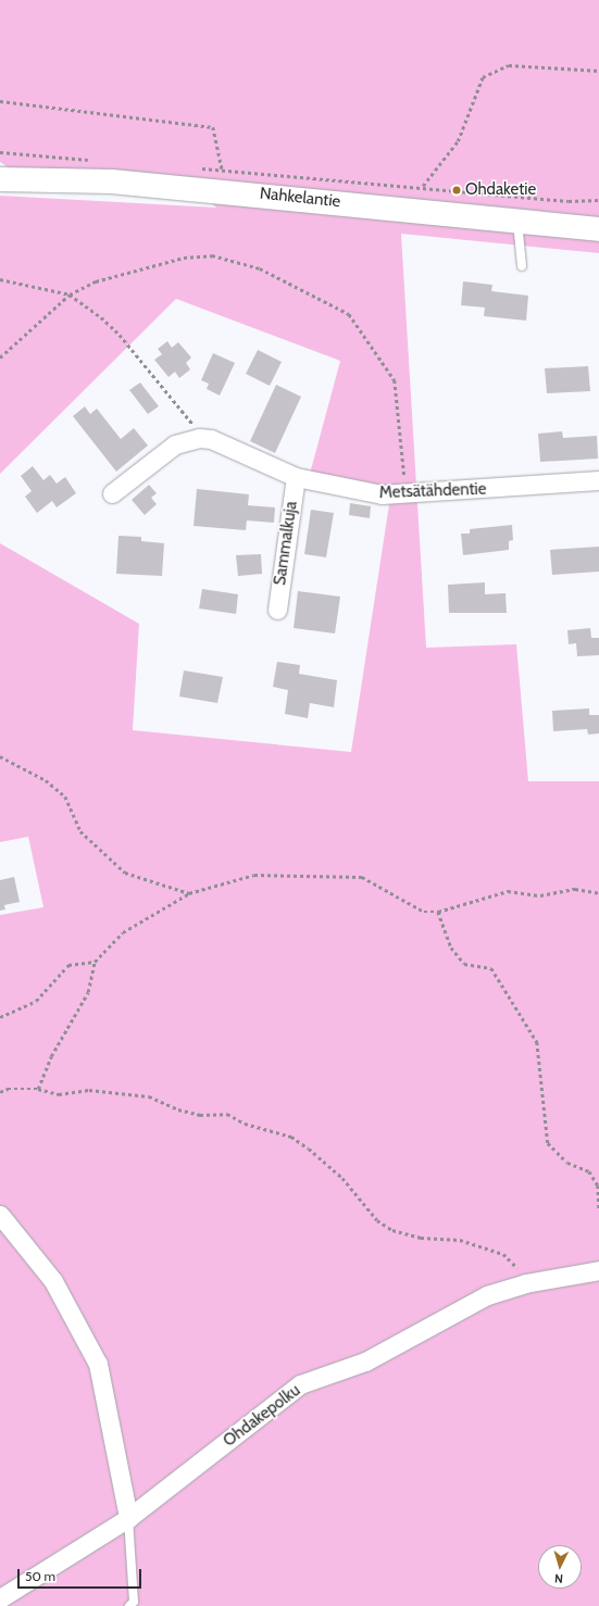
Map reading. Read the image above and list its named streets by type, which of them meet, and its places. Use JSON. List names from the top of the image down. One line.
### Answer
{"streets":{"main road":["Nahkelantie"],"street":["Metsätähdentie","Sammalkuja","Ohdakepolku"]},"crossings":[["Metsätähdentie","Sammalkuja"]],"places":["Ohdaketie"],"scale_bar":"50 m","north":"bottom"}
